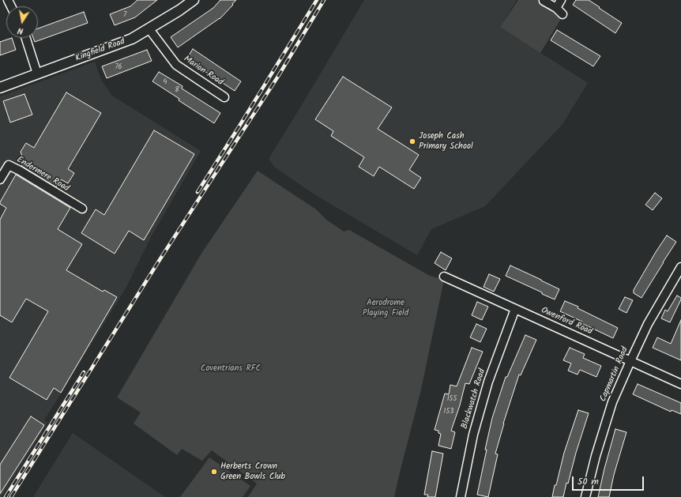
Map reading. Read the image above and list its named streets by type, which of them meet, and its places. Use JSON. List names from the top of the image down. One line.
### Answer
{"streets":{"street":["Kingfield Road","Marion Road","Endermere Road","Owenford Road","Capmartin Road","Blackwatch Road"]},"crossings":[["Kingfield Road","Marion Road"],["Owenford Road","Capmartin Road"],["Owenford Road","Blackwatch Road"]],"parks":["Aerodrome Playing Field","Coventrians RFC"],"places":["Joseph Cash Primary School","Herberts Crown Green Bowls Club"],"house_numbers":["7","76","4","8","155","153"],"scale_bar":"50 m","north":"bottom"}
